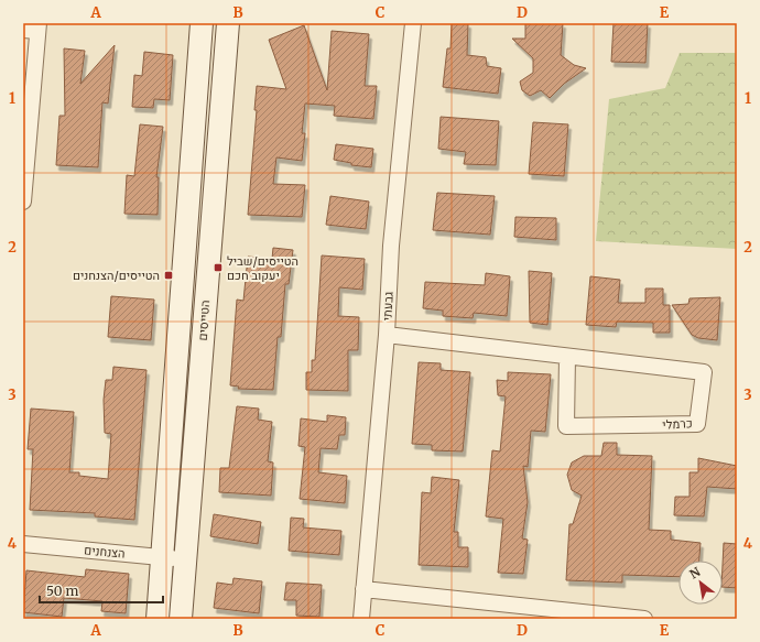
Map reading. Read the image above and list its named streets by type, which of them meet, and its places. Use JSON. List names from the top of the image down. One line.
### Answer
{"streets":{"street":["גבעתי","הטייסים","כרמלי","הצנחנים"]},"crossings":[["גבעתי","כרמלי"],["הטייסים","הצנחנים"]],"places":{"transit":["הטייסים/שביל יעקוב חכם","הטייסים/הצנחנים"]},"scale_bar":"50 m","north":"top left","grid":{"columns":["A","B","C","D","E"],"rows":["1","2","3","4"]}}
